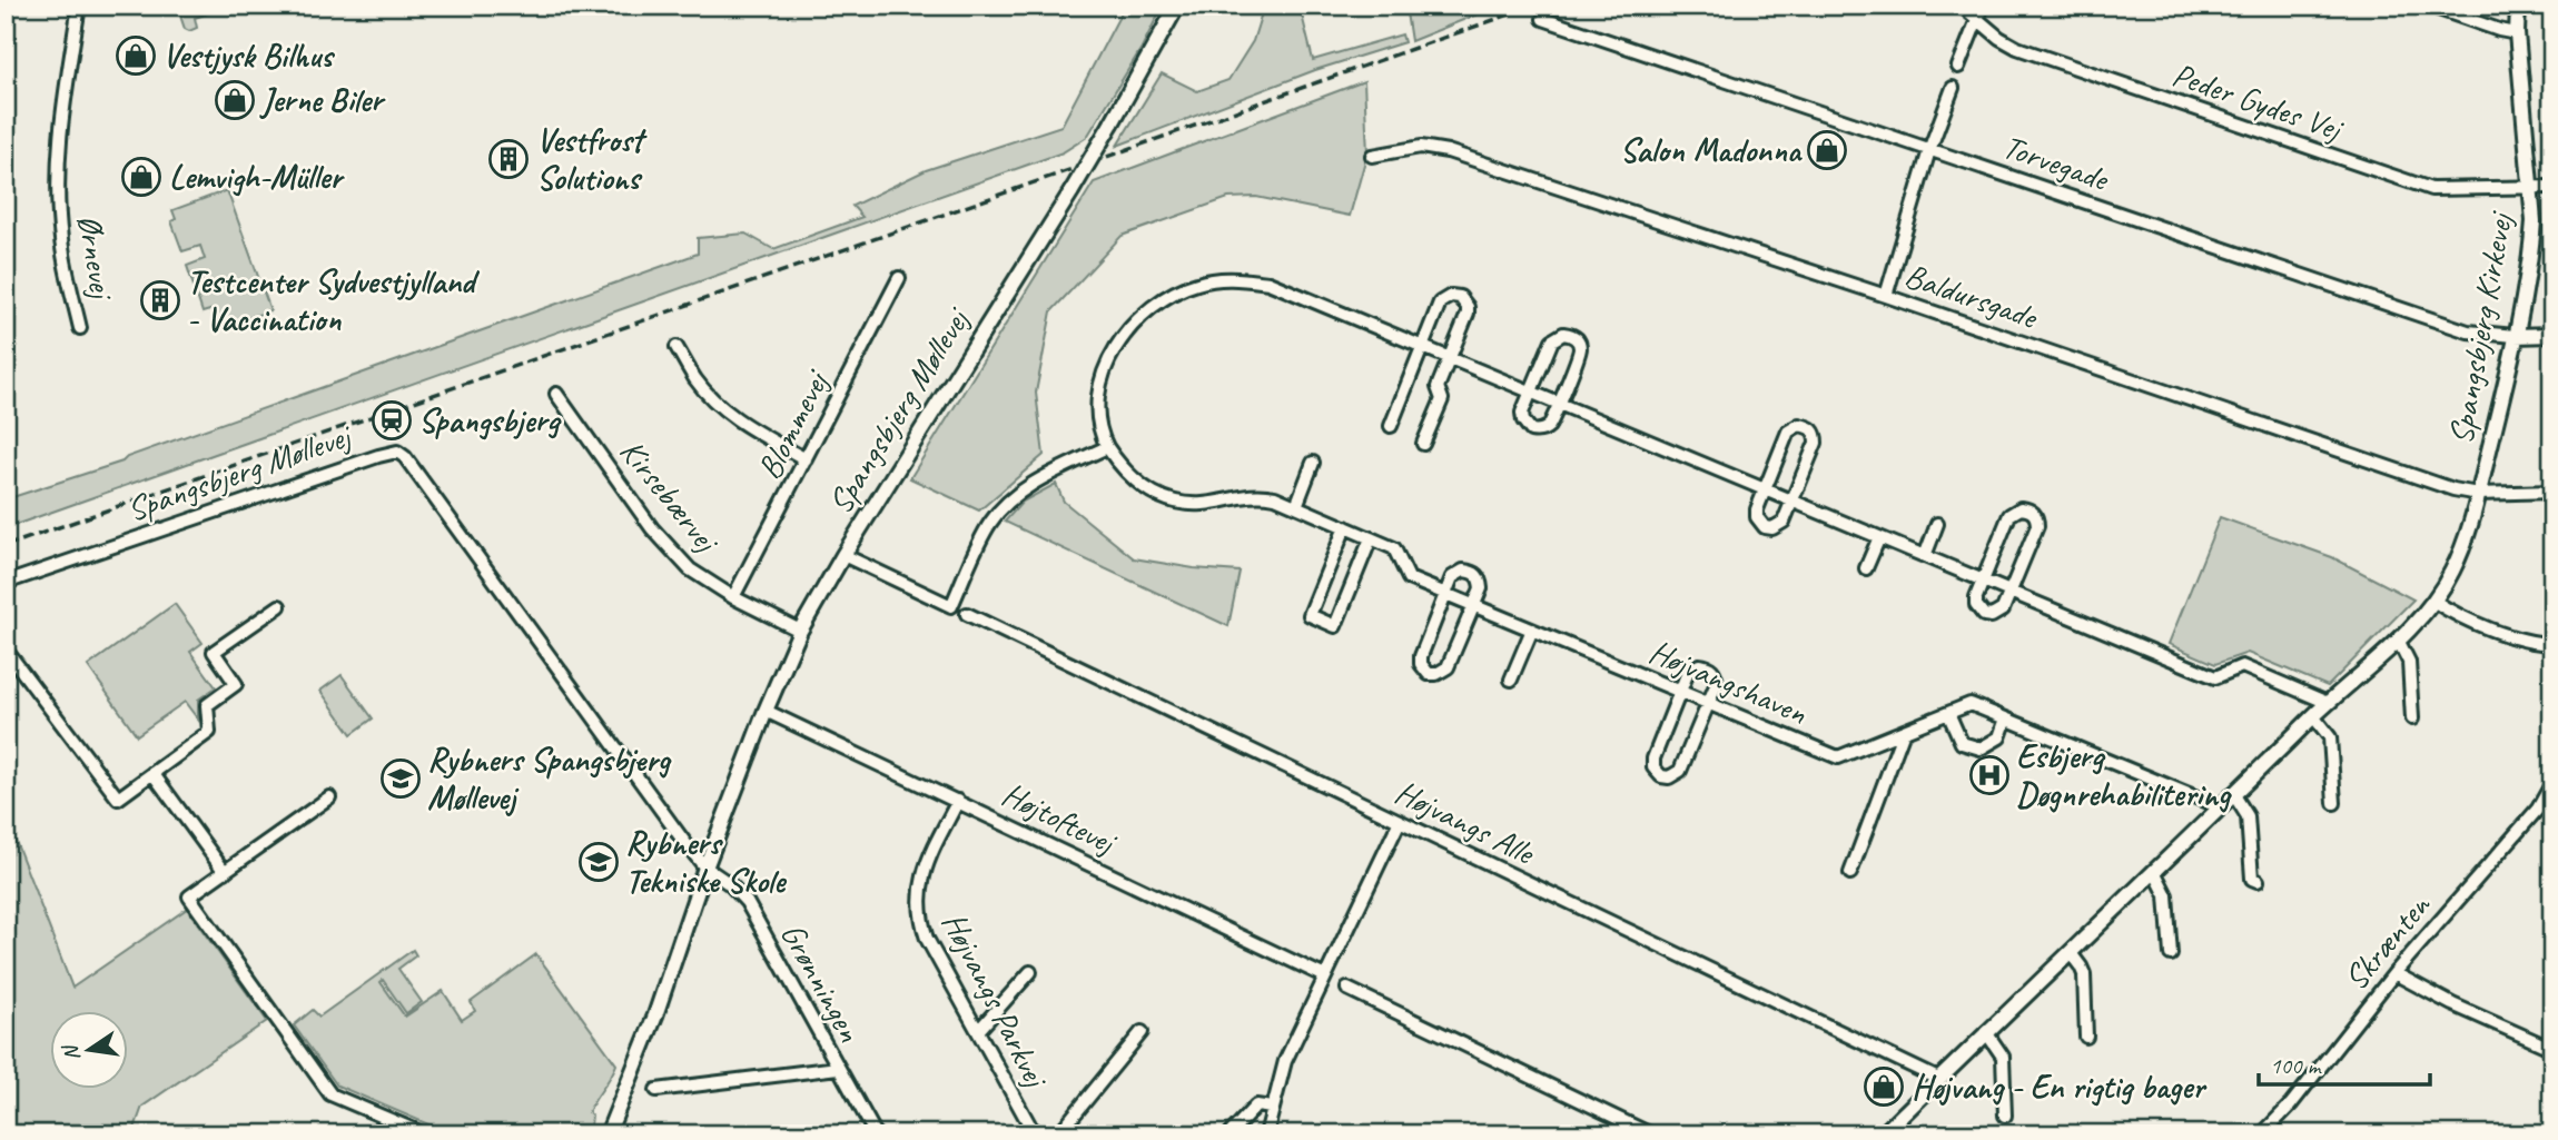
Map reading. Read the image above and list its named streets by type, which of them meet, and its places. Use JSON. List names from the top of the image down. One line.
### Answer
{"streets":{"street":["Peder Gydes Vej","Torvegade","Ørnevej","Baldursgade","Spangsbjerg Kirkevej","Spangsbjerg Møllevej","Blommevej","Kirsebærvej","Højvangshaven","Højtoftevej","Højvangs Alle","Skrænten","Grønningen","Højvangs Parkvej"]},"crossings":[["Peder Gydes Vej","Spangsbjerg Kirkevej"],["Torvegade","Spangsbjerg Kirkevej"],["Baldursgade","Spangsbjerg Kirkevej"],["Spangsbjerg Kirkevej","Højvangshaven"],["Spangsbjerg Kirkevej","Højvangs Alle"],["Spangsbjerg Møllevej","Kirsebærvej"],["Spangsbjerg Møllevej","Højtoftevej"],["Spangsbjerg Møllevej","Grønningen"],["Blommevej","Kirsebærvej"],["Højtoftevej","Højvangs Parkvej"]],"places":{"shop":["Vestjysk Bilhus","Jerne Biler","Salon Madonna","Lemvigh-Müller","Højvang - En rigtig bager"],"building":["Vestfrost Solutions","Testcenter Sydvestjylland - Vaccination"],"station":["Spangsbjerg"],"hospital":["Esbjerg Døgnrehabilitering"],"school or university":["Rybners Spangsbjerg Møllevej","Rybners Tekniske Skole"]},"scale_bar":"100 m","north":"left"}
